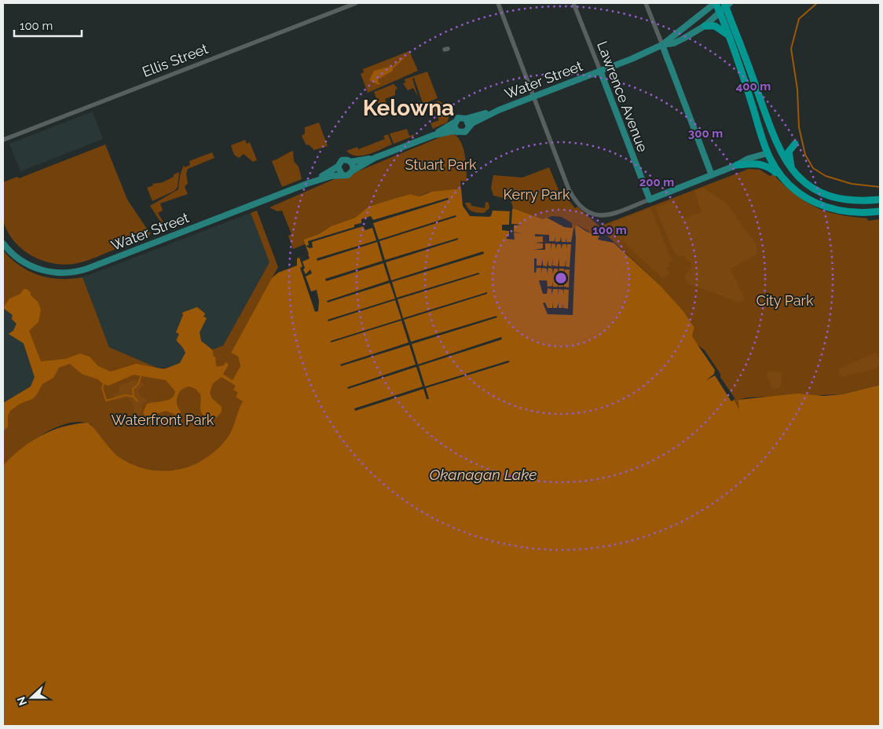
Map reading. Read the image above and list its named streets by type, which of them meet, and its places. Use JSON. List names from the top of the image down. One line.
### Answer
{"streets":{"main road":["Water Street","Lawrence Avenue"],"street":["Ellis Street"]},"crossings":[["Water Street","Lawrence Avenue"]],"districts":["Kelowna"],"water":["Okanagan Lake"],"parks":["Stuart Park","Kerry Park","City Park","Waterfront Park"],"scale_bar":"100 m","north":"left","rings":["400 m","300 m","200 m","100 m"]}
